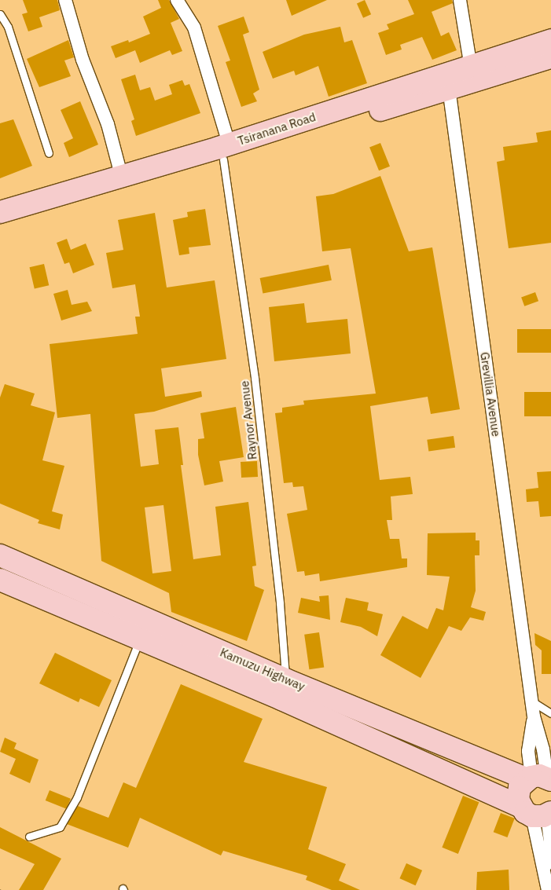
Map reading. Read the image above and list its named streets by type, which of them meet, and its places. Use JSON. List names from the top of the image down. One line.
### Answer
{"streets":{"highway":["Tsiranana Road","Kamuzu Highway"],"street":["Grevillia Avenue"],"lane":["Raynor Avenue"]},"crossings":[["Tsiranana Road","Grevillia Avenue"],["Tsiranana Road","Raynor Avenue"],["Grevillia Avenue","Kamuzu Highway"],["Raynor Avenue","Kamuzu Highway"]]}
